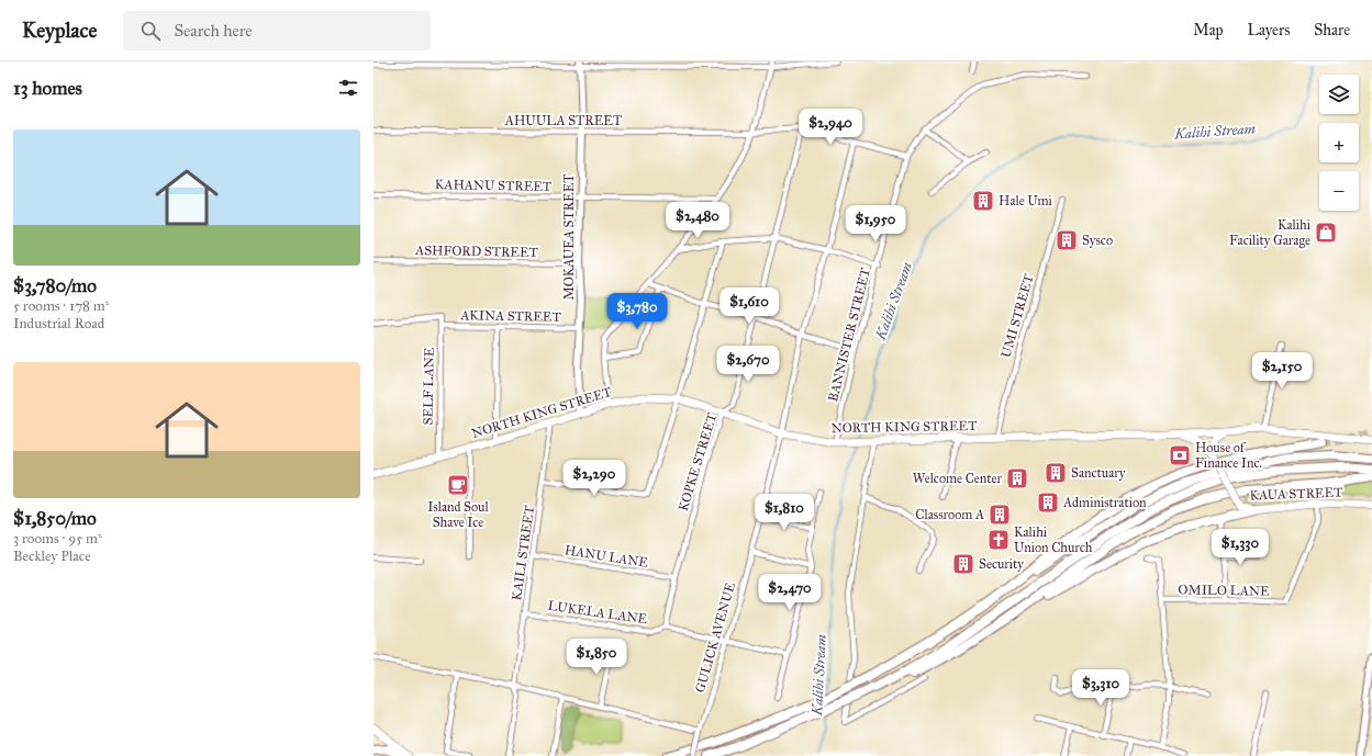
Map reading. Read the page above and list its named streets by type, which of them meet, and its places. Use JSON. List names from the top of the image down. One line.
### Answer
{"streets":{"main road":["NORTH KING STREET","KAUA STREET"],"street":["AHUULA STREET","KAHANU STREET","MOKAUEA STREET","ASHFORD STREET","AKINA STREET","UMI STREET","BANNISTER STREET","SELF LANE","KOPKE STREET","KAILI STREET","HANU LANE","OMILO LANE","LUKELA LANE","GULICK AVENUE"]},"crossings":[["AHUULA STREET","MOKAUEA STREET"],["AHUULA STREET","BANNISTER STREET"],["AHUULA STREET","KOPKE STREET"],["AHUULA STREET","GULICK AVENUE"],["KAHANU STREET","MOKAUEA STREET"],["MOKAUEA STREET","ASHFORD STREET"],["MOKAUEA STREET","AKINA STREET"],["MOKAUEA STREET","NORTH KING STREET"],["AKINA STREET","SELF LANE"],["UMI STREET","NORTH KING STREET"],["BANNISTER STREET","NORTH KING STREET"],["SELF LANE","NORTH KING STREET"],["NORTH KING STREET","KOPKE STREET"],["NORTH KING STREET","KAUA STREET"],["NORTH KING STREET","KAILI STREET"],["NORTH KING STREET","GULICK AVENUE"],["KOPKE STREET","HANU LANE"],["KOPKE STREET","LUKELA LANE"],["KAUA STREET","OMILO LANE"],["KAILI STREET","HANU LANE"],["KAILI STREET","LUKELA LANE"]],"water":["Kalihi Stream"],"places":{"building":["Hale Umi","Sysco","Sanctuary","Welcome Center","Administration","Classroom A","Security"],"shop":["Kalihi Facility Garage"],"bank":["House of Finance Inc."],"cafe":["Island Soul Shave Ice"],"church":["Kalihi Union Church"]},"page":{"header":"Keyplace","search":"Search here","nav":["Map","Layers","Share"],"heading":"13 homes","map_buttons":["+","−"],"price":["$2,940","$2,480","$1,950","$1,610","$3,780","$2,670","$2,150","$2,290","$1,810","$1,330","$2,470","$1,850","$3,310"],"list":[{"name":"$3,780/mo","note":"5 rooms · 178 m² · Industrial Road"},{"name":"$1,850/mo","note":"3 rooms · 95 m² · Beckley Place"}]}}
